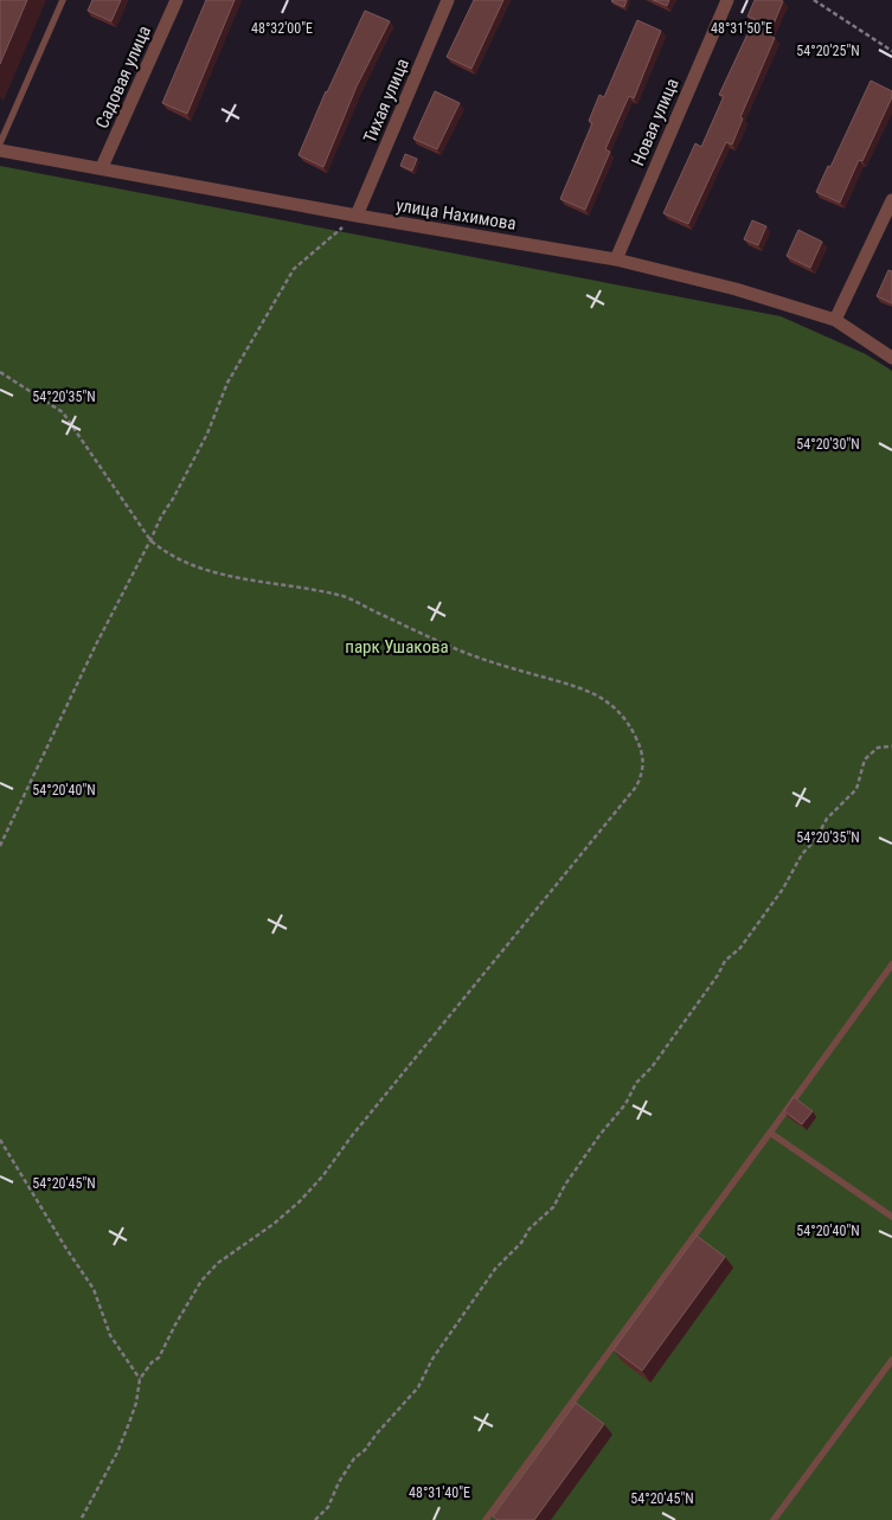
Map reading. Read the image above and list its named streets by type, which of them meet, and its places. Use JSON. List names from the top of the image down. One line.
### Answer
{"streets":{"street":["Садовая улица","Тихая улица","Новая улица","улица Нахимова"]},"crossings":[["Садовая улица","улица Нахимова"],["Тихая улица","улица Нахимова"],["Новая улица","улица Нахимова"]],"parks":["парк Ушакова"],"coordinates":["48°32'00\"E","48°31'50\"E","54°20'25\"N","54°20'35\"N","54°20'30\"N","54°20'40\"N","54°20'45\"N","48°31'40\"E"]}
